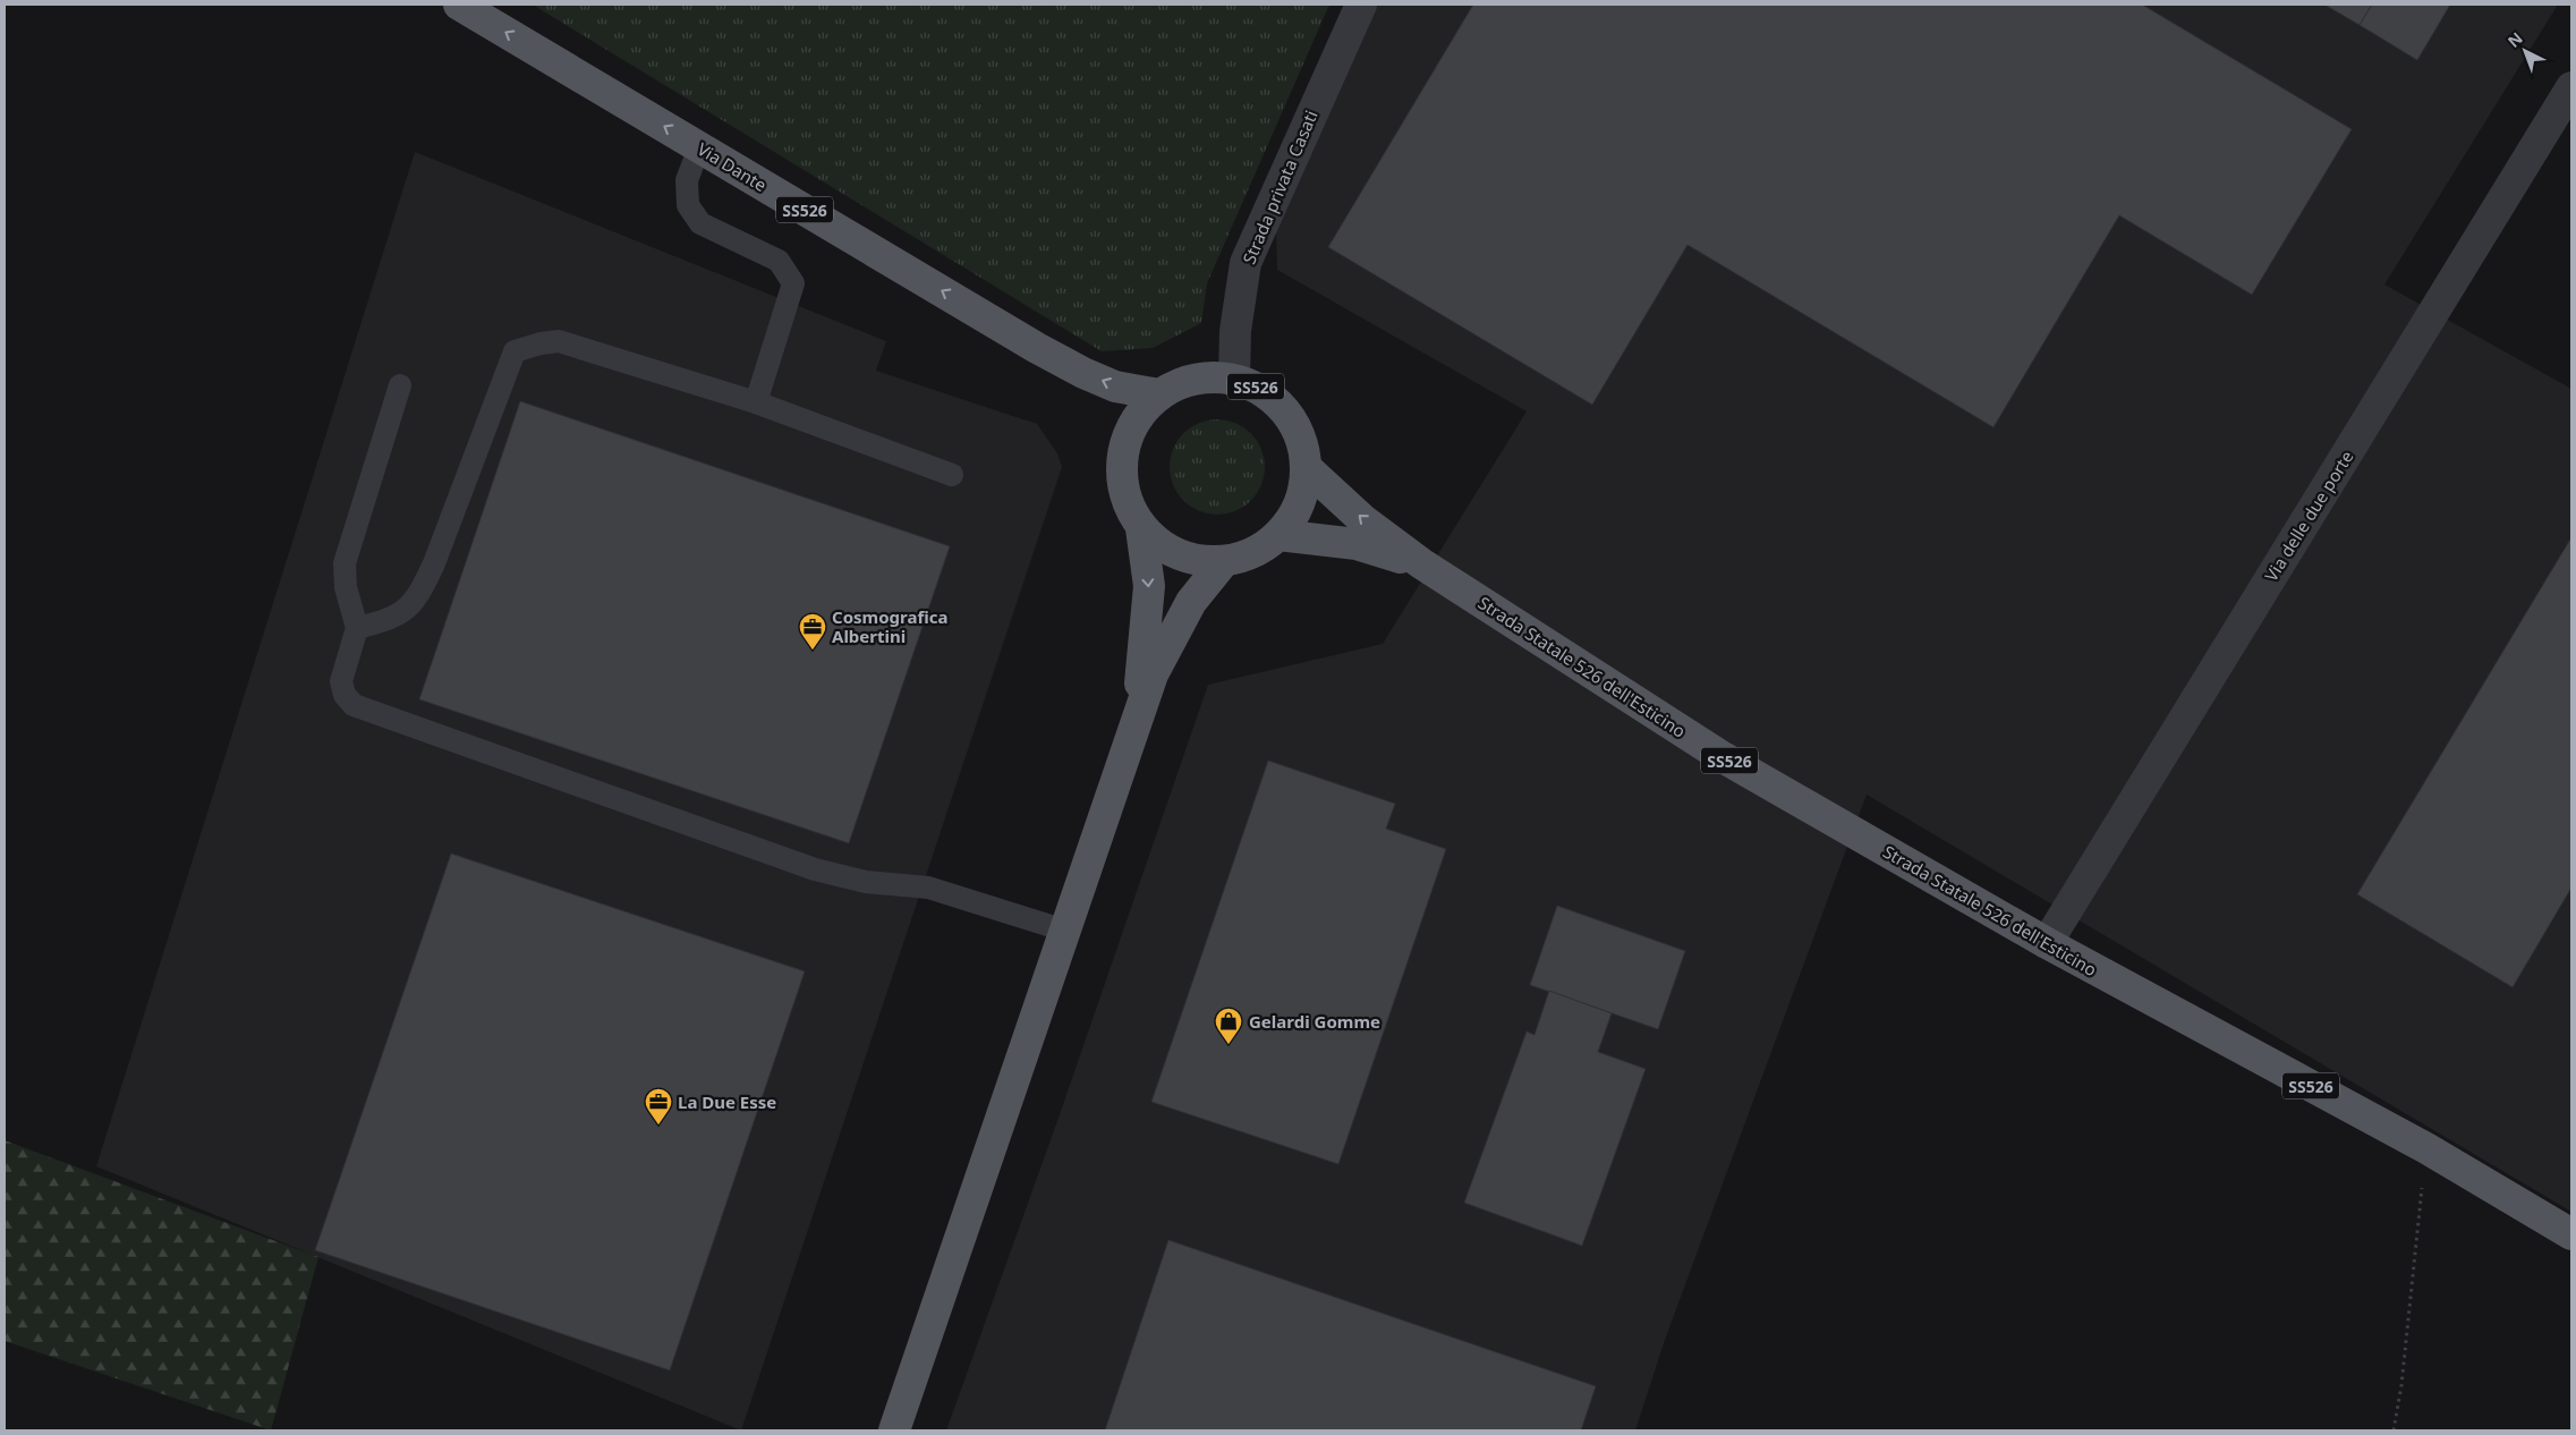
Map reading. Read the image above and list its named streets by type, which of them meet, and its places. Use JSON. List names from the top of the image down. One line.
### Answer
{"streets":{"main road":["Via Dante","SS526","Strada Statale 526 dell'Esticino"],"street":["Strada privata Casati","Via delle due porte"]},"crossings":[["Via Dante","Strada privata Casati"],["Via Dante","SS526"],["Via Dante","Strada Statale 526 dell'Esticino"],["Strada privata Casati","SS526"],["Strada privata Casati","Strada Statale 526 dell'Esticino"],["SS526","Strada Statale 526 dell'Esticino"],["Via delle due porte","Strada Statale 526 dell'Esticino"]],"one_way":["Via Dante"],"places":{"office":["Cosmografica Albertini","La Due Esse"],"shop":["Gelardi Gomme"]},"north":"top left"}
